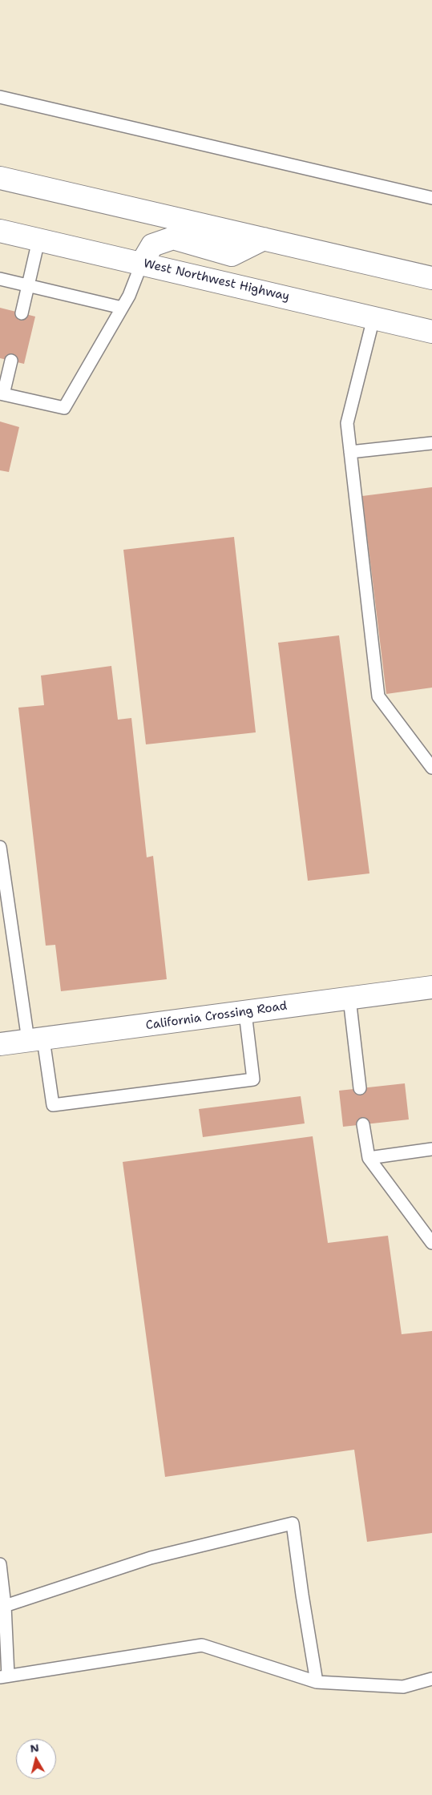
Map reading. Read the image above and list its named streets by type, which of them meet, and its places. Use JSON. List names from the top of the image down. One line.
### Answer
{"streets":{"main road":["West Northwest Highway","California Crossing Road"]},"north":"top"}
